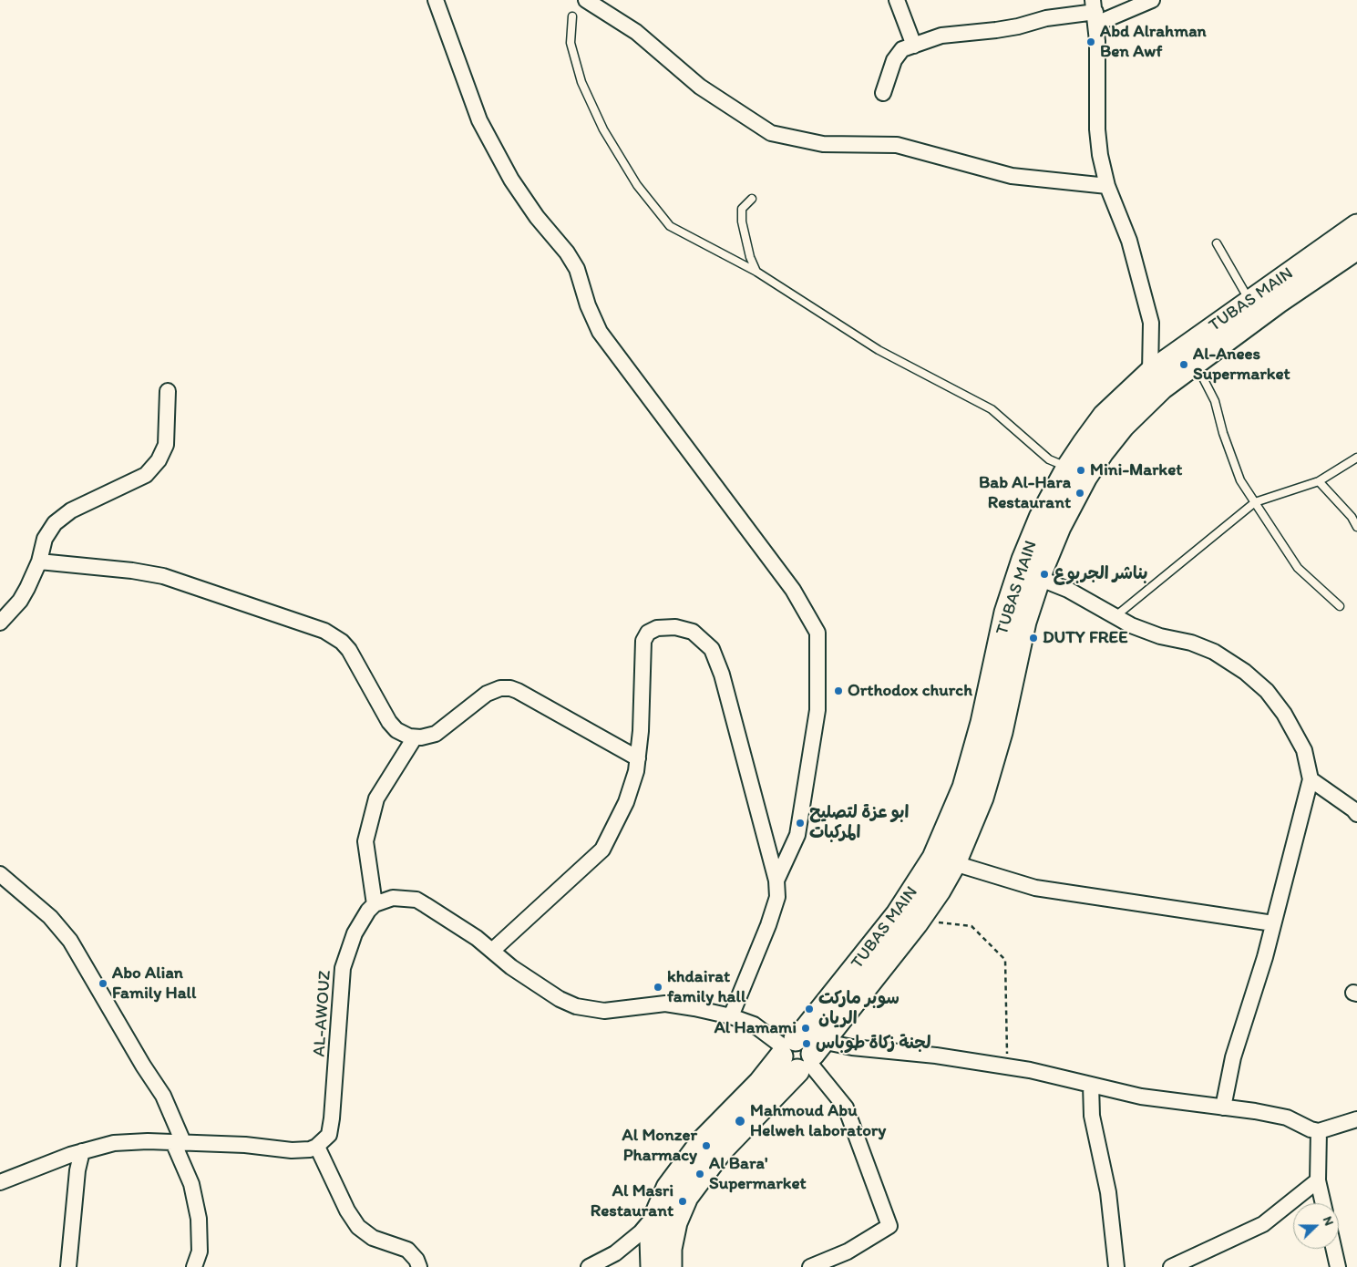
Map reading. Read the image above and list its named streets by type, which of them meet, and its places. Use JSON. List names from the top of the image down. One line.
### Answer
{"streets":{"main road":["TUBAS MAIN"],"street":["AL-AWOUZ"]},"places":["Abd Alrahman Ben Awf","Al-Anees Supermarket","Mini-Market","Bab Al-Hara Restaurant","بناشر الجربوع","DUTY FREE","Orthodox church","ابو عزة لتصليح المركبات","Abo Alian Family Hall","khdairat family hall","سوبر ماركت الريان","Al Hamami","لجنة زكاة طوباس","Mahmoud Abu Helweh laboratory","Al Monzer Pharmacy","Al Bara' Supermarket","Al Masri Restaurant"],"north":"right"}
